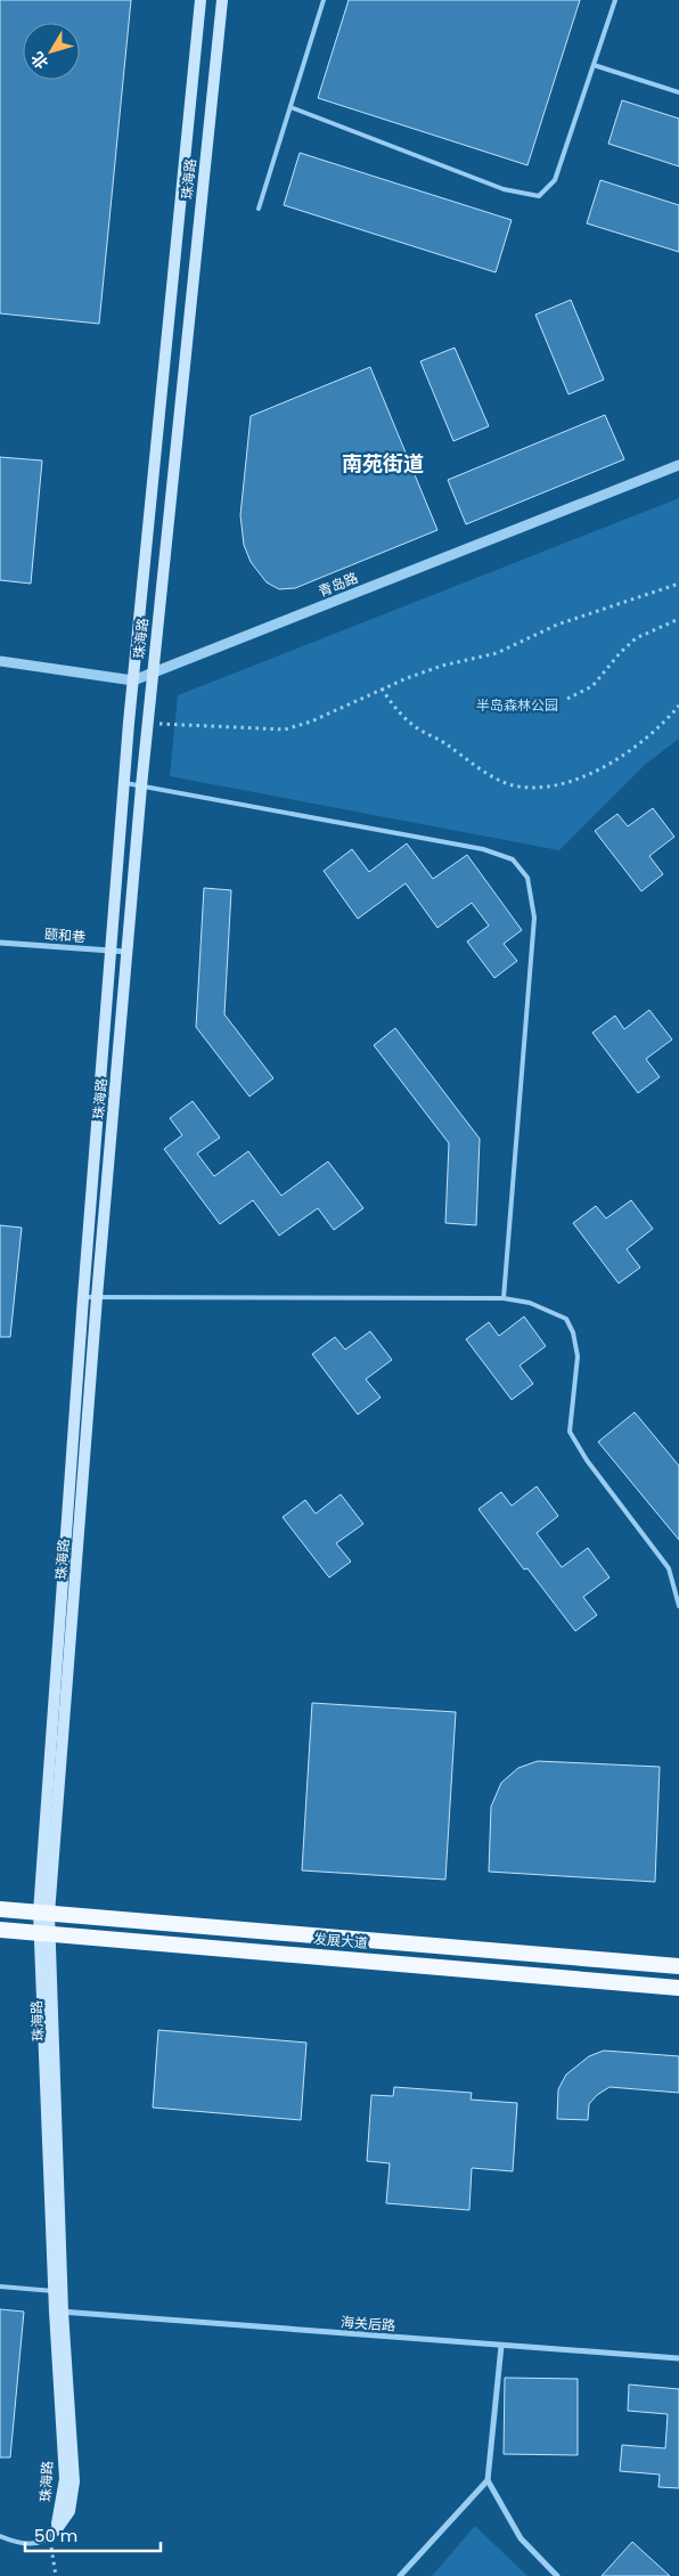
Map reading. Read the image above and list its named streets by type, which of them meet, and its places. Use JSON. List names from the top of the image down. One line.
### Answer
{"streets":{"highway":["发展大道"],"main road":["珠海路"],"street":["青岛路","颐和巷","海关后路"]},"crossings":[["珠海路","青岛路"],["珠海路","颐和巷"],["珠海路","发展大道"],["珠海路","海关后路"]],"districts":["南苑街道"],"parks":["半岛森林公园"],"scale_bar":"50 m","north":"bottom left"}
